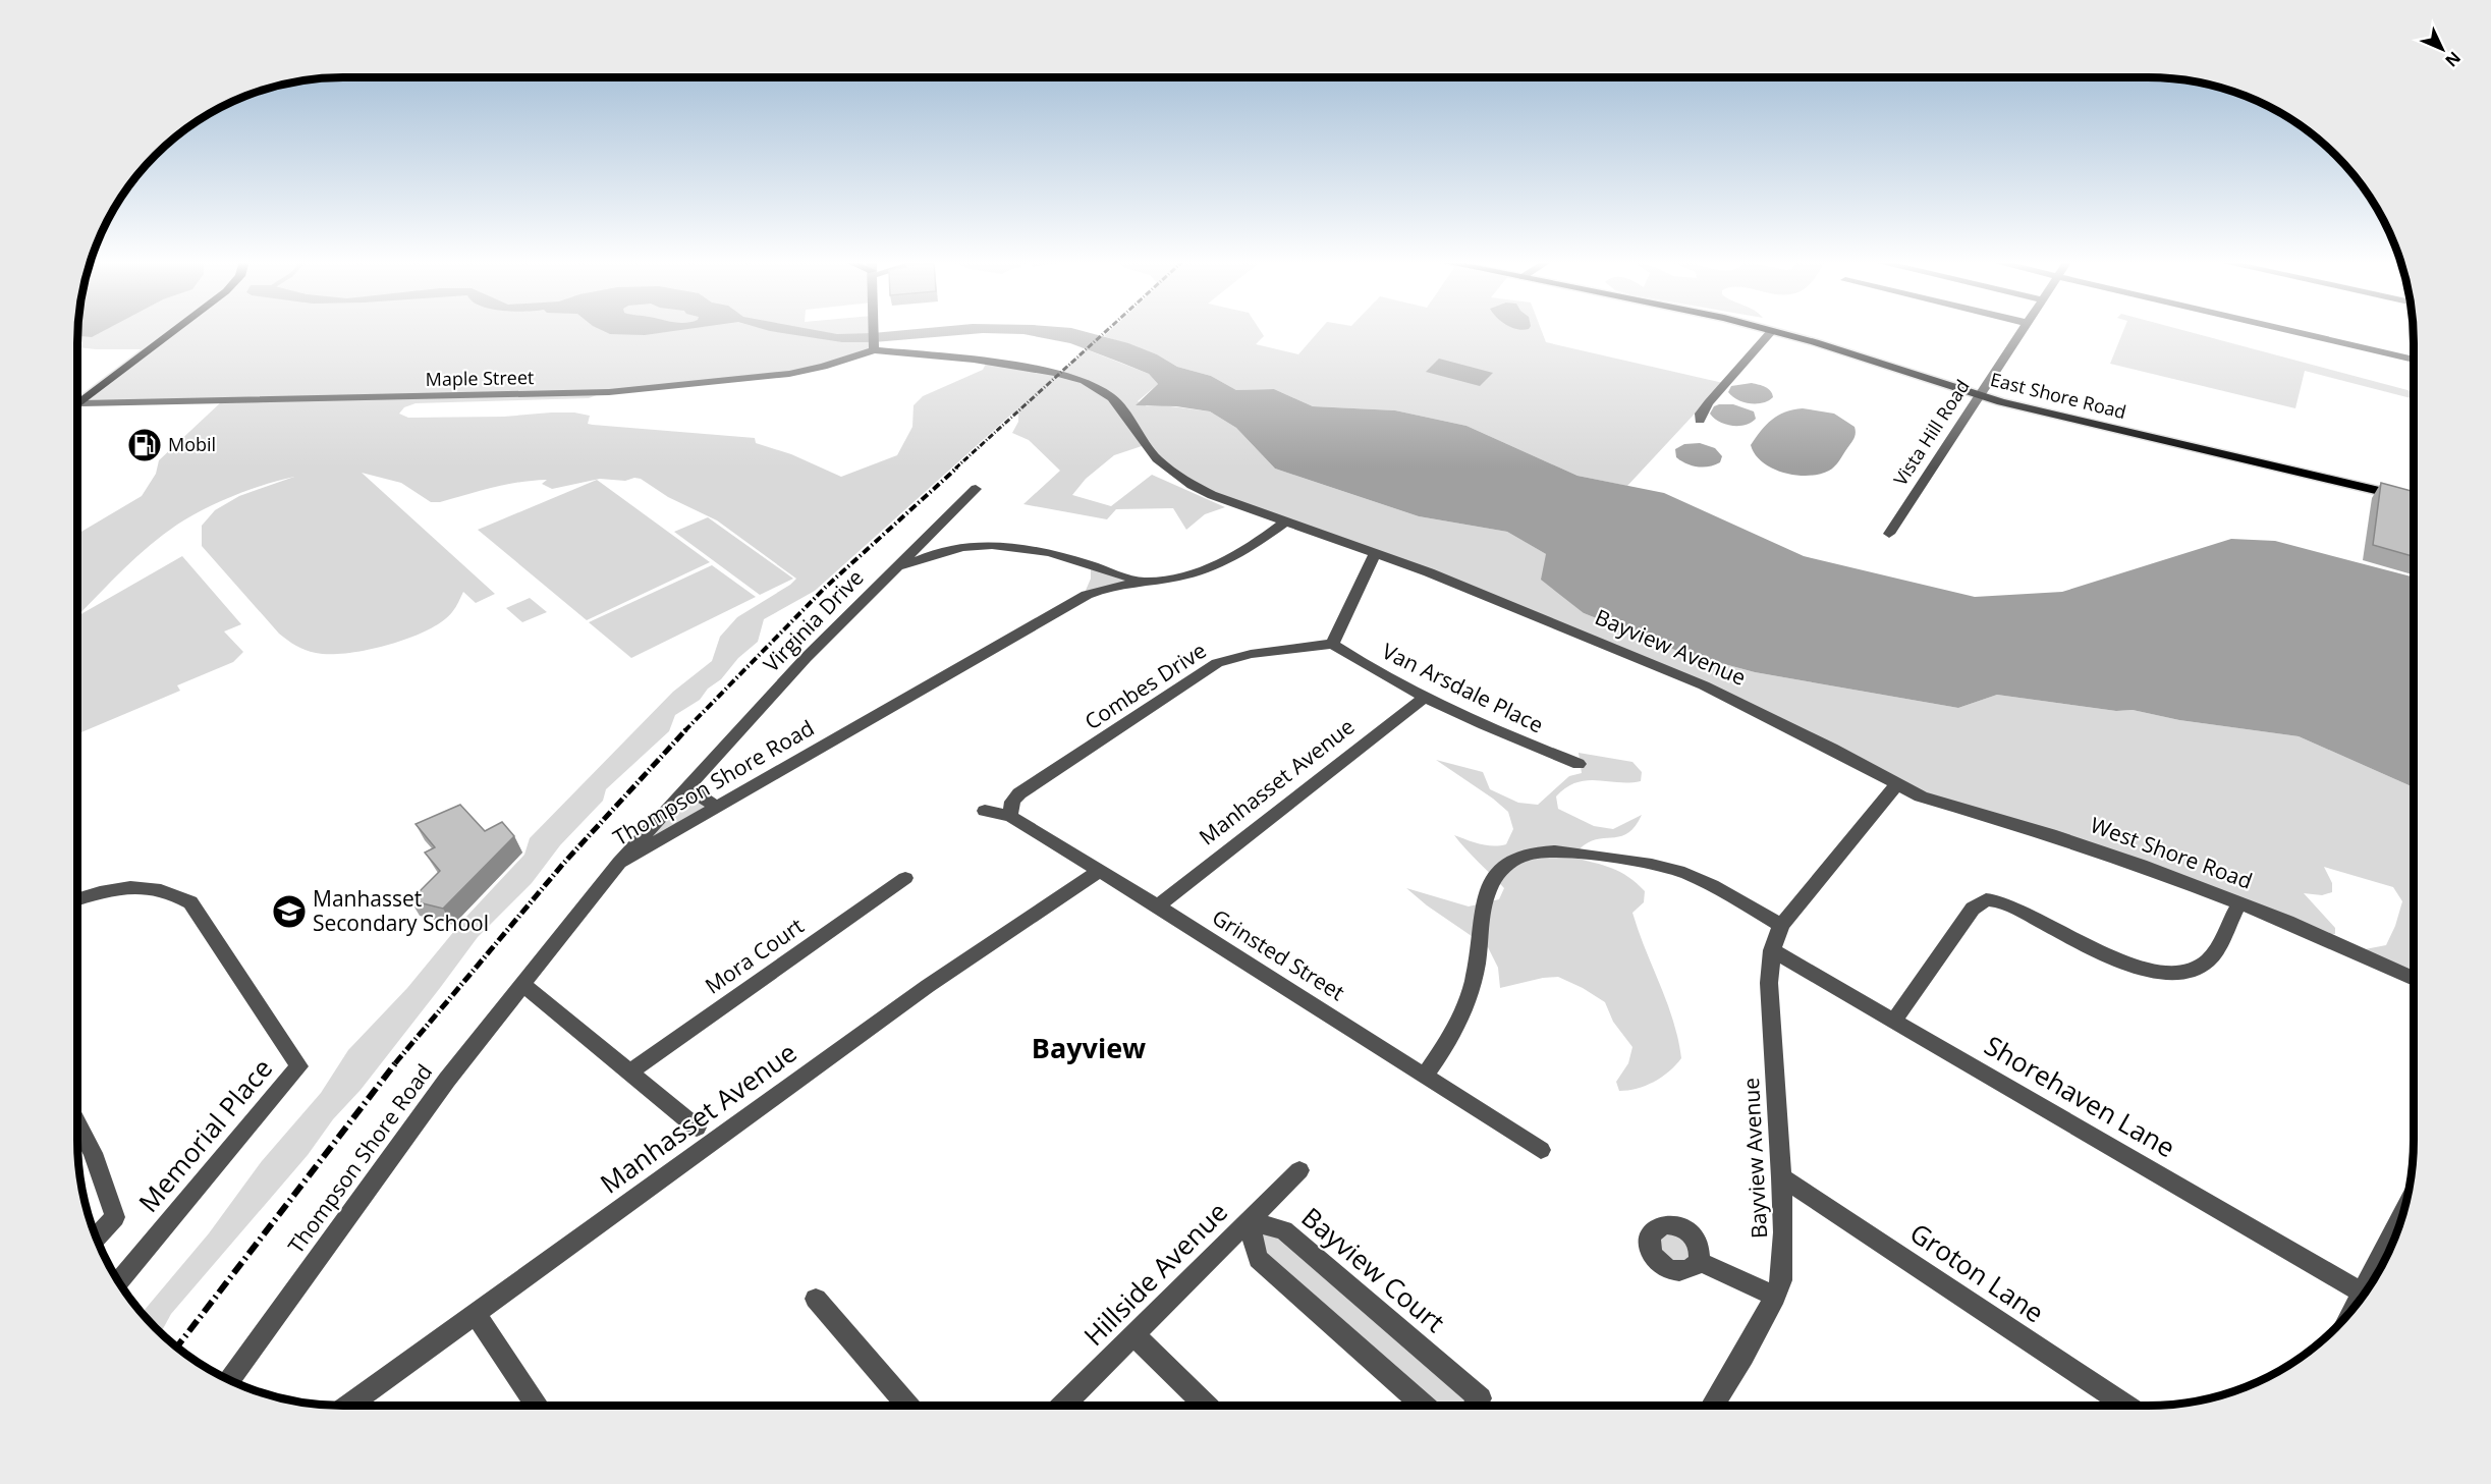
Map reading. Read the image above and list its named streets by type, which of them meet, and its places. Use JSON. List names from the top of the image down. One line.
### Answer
{"streets":{"main road":["East Shore Road"],"street":["Maple Street","Vista Hill Road","Virginia Drive","Bayview Avenue","Combes Drive","Van Arsdale Place","Manhasset Avenue","Thompson Shore Road","West Shore Road","Grinsted Street","Mora Court","Shorehaven Lane","Memorial Place","Bayview Court","Groton Lane","Hillside Avenue"]},"crossings":[["Maple Street","Bayview Avenue"],["East Shore Road","Vista Hill Road"],["Virginia Drive","Thompson Shore Road"],["Bayview Avenue","Thompson Shore Road"],["Bayview Avenue","West Shore Road"],["Bayview Avenue","Shorehaven Lane"],["Bayview Avenue","Groton Lane"],["Combes Drive","Van Arsdale Place"],["Combes Drive","Grinsted Street"],["Van Arsdale Place","Manhasset Avenue"],["Manhasset Avenue","Grinsted Street"],["Bayview Court","Hillside Avenue"]],"districts":["Bayview"],"places":{"fuel station":["Mobil"],"school or university":["Manhasset Secondary School"]},"north":"bottom right"}
